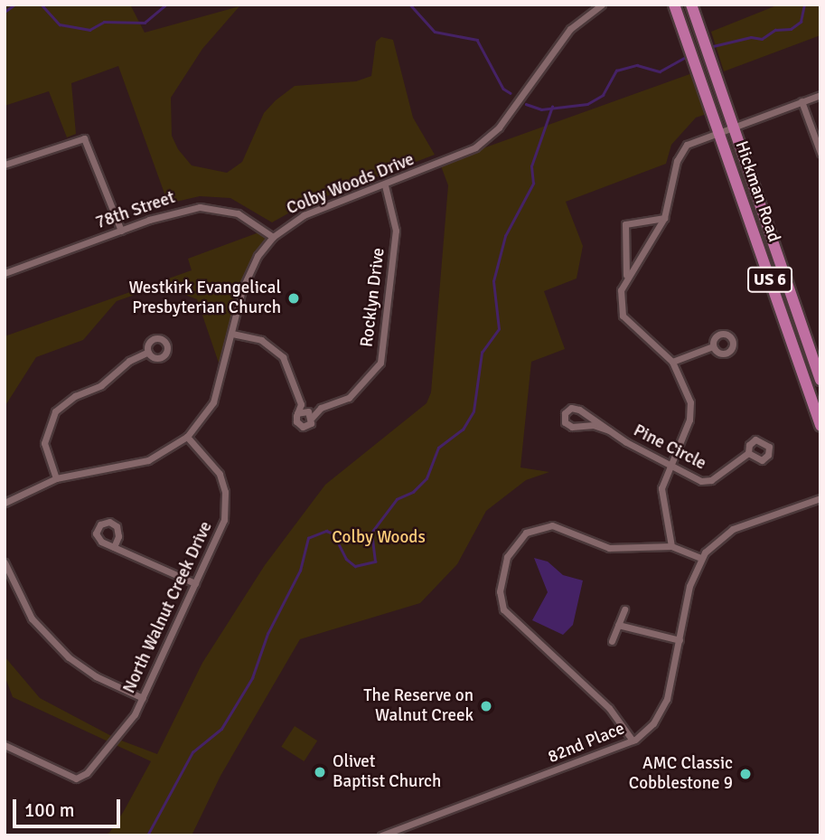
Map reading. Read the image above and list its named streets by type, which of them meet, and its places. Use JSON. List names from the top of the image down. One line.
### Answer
{"streets":{"main road":["Hickman Road","US 6"],"street":["Colby Woods Drive","78th Street","Rocklyn Drive","Pine Circle","North Walnut Creek Drive","82nd Place"]},"crossings":[["Colby Woods Drive","78th Street"],["Colby Woods Drive","Rocklyn Drive"],["Colby Woods Drive","North Walnut Creek Drive"]],"parks":["Colby Woods"],"places":["Westkirk Evangelical Presbyterian Church","The Reserve on Walnut Creek","Olivet Baptist Church","AMC Classic Cobblestone 9"],"scale_bar":"100 m"}
